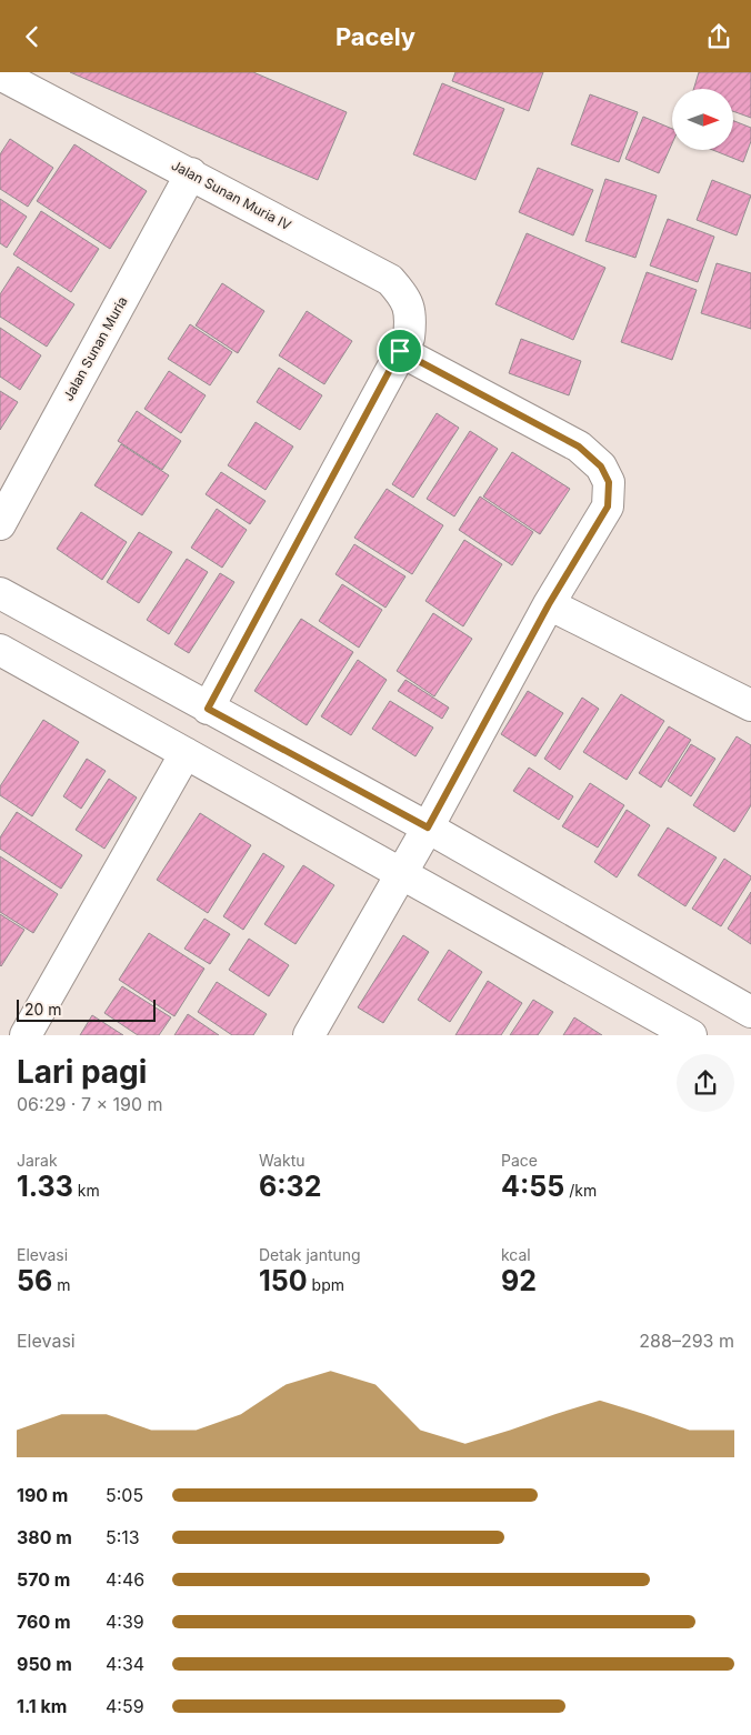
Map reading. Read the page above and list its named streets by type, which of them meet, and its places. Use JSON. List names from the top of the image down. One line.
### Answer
{"streets":{"street":["Jalan Sunan Muria IV","Jalan Sunan Muria"]},"crossings":[["Jalan Sunan Muria IV","Jalan Sunan Muria"]],"scale_bar":"20 m","north":"right","page":{"header":"Pacely","scale":"20 m","heading":["Lari pagi","06:29 · 7 × 190 m"],"stats":[["Jarak","1.33 km"],["Waktu","6:32"],["Pace","4:55 /km"],["Elevasi","56 m"],["Detak jantung","150 bpm"],["kcal","92"]],"chart":["Elevasi","288–293 m"],"list":[{"name":"190 m","note":"5:05"},{"name":"380 m","note":"5:13"},{"name":"570 m","note":"4:46"},{"name":"760 m","note":"4:39"},{"name":"950 m","note":"4:34"},{"name":"1.1 km","note":"4:59"}]}}
